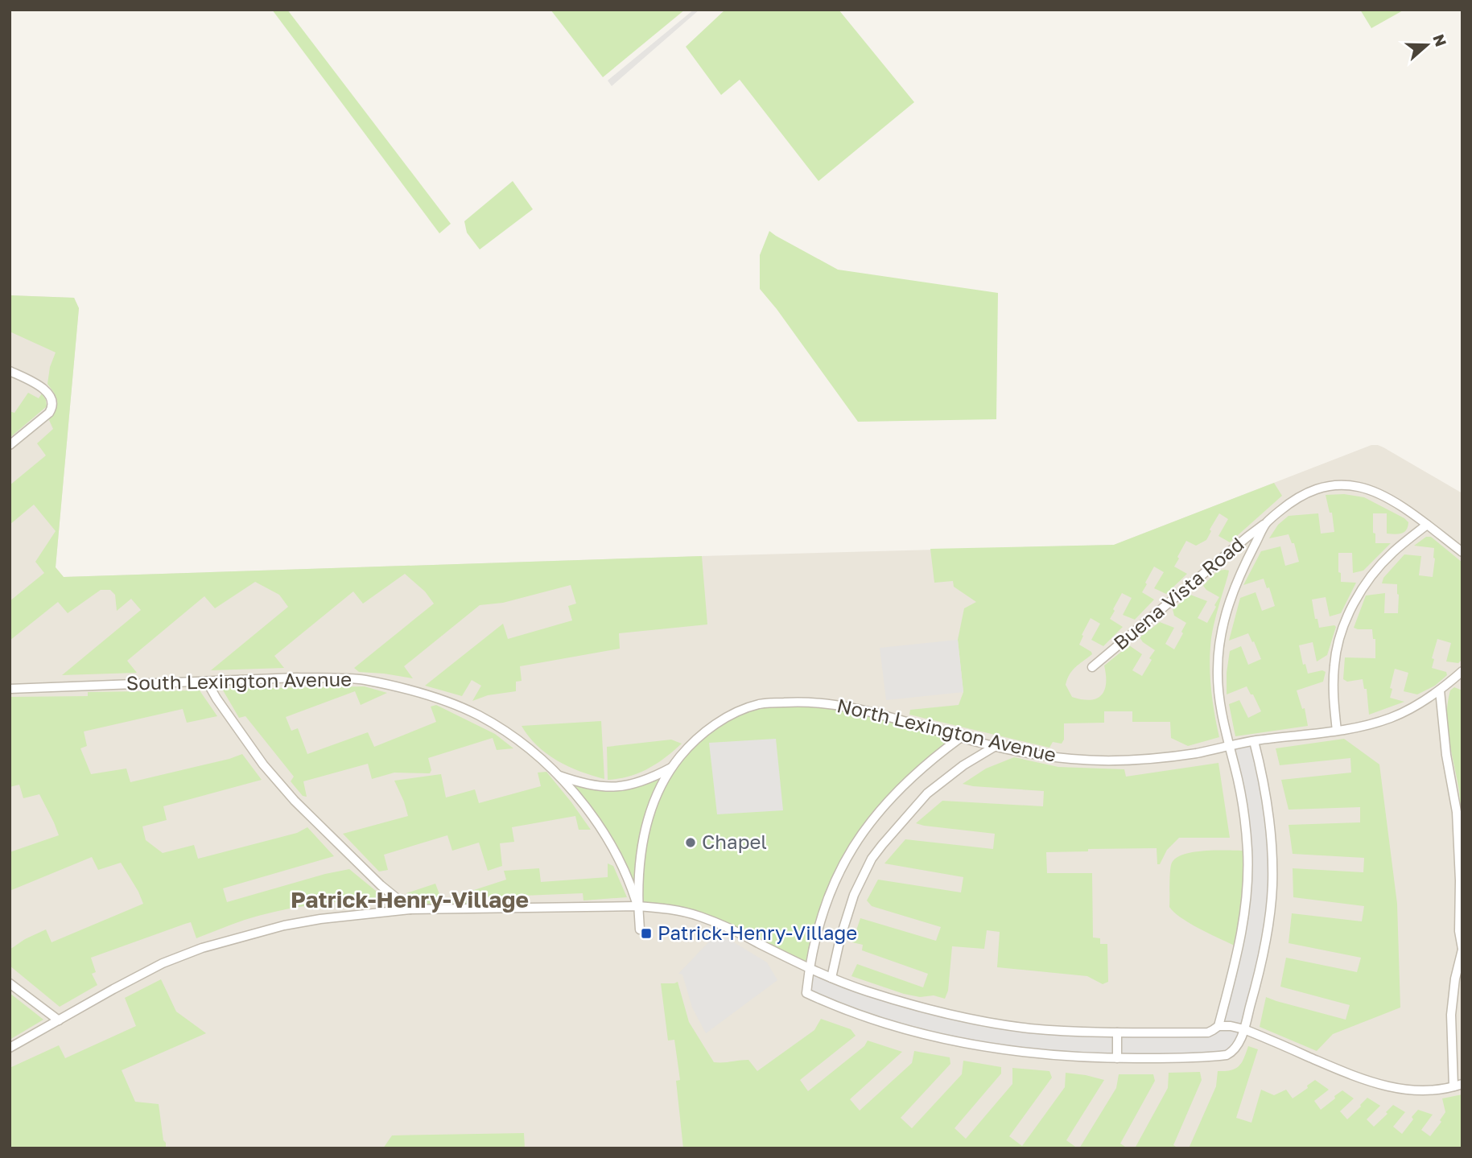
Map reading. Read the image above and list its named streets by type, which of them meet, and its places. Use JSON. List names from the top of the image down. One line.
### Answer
{"streets":{"street":["Buena Vista Road","South Lexington Avenue","North Lexington Avenue"]},"crossings":[["South Lexington Avenue","North Lexington Avenue"]],"districts":["Patrick-Henry-Village"],"places":{"other":["Chapel"],"transit":["Patrick-Henry-Village"]},"north":"right"}
